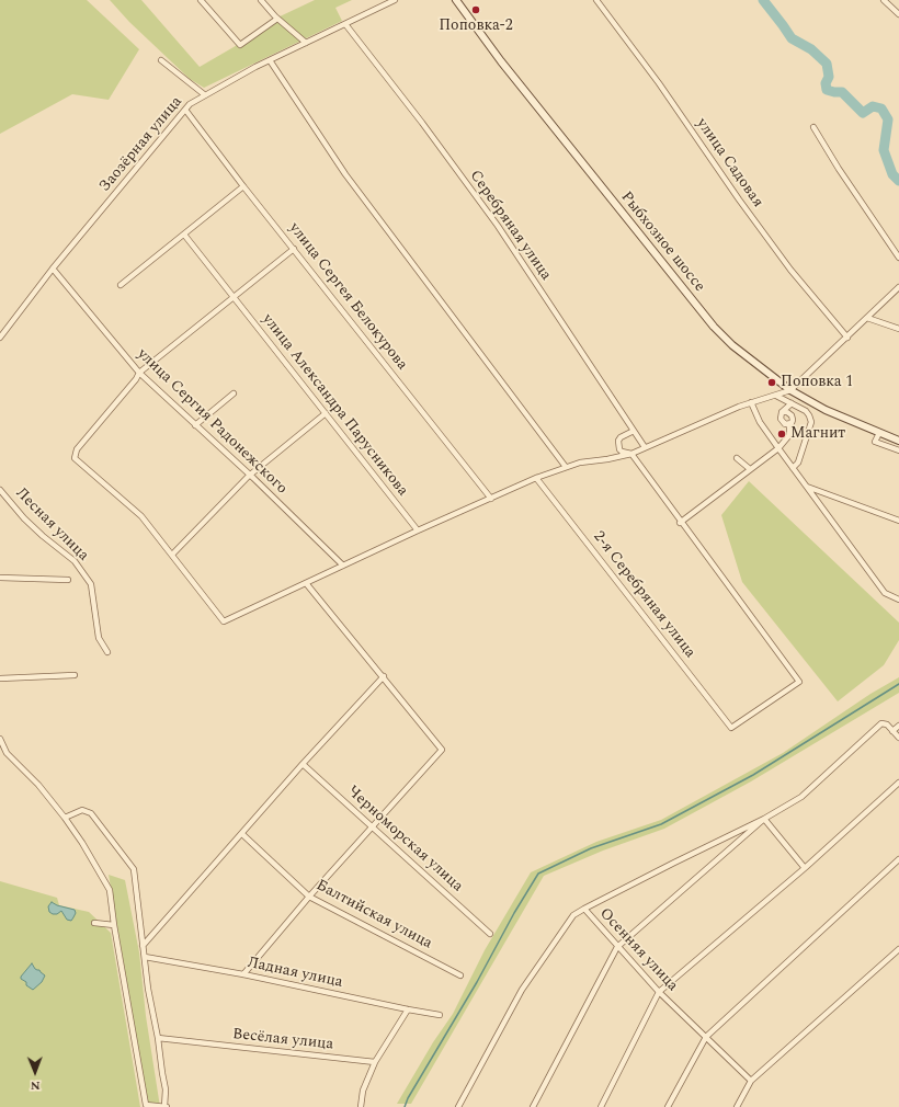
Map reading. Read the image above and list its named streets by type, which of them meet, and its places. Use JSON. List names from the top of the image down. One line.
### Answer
{"streets":{"street":["Заозёрная улица","улица Садовая","Серебряная улица","Рыбхозное шоссе","улица Сергея Белокурова","улица Александра Парусникова","улица Сергия Радонежского","Лесная улица","2-я Серебряная улица","Черноморская улица","Балтийская улица","Осенняя улица","Ладная улица","Весёлая улица"]},"crossings":[["Заозёрная улица","Серебряная улица"],["Заозёрная улица","улица Сергея Белокурова"],["Заозёрная улица","улица Сергия Радонежского"]],"places":["Поповка-2","Поповка 1","Магнит"],"north":"bottom"}
